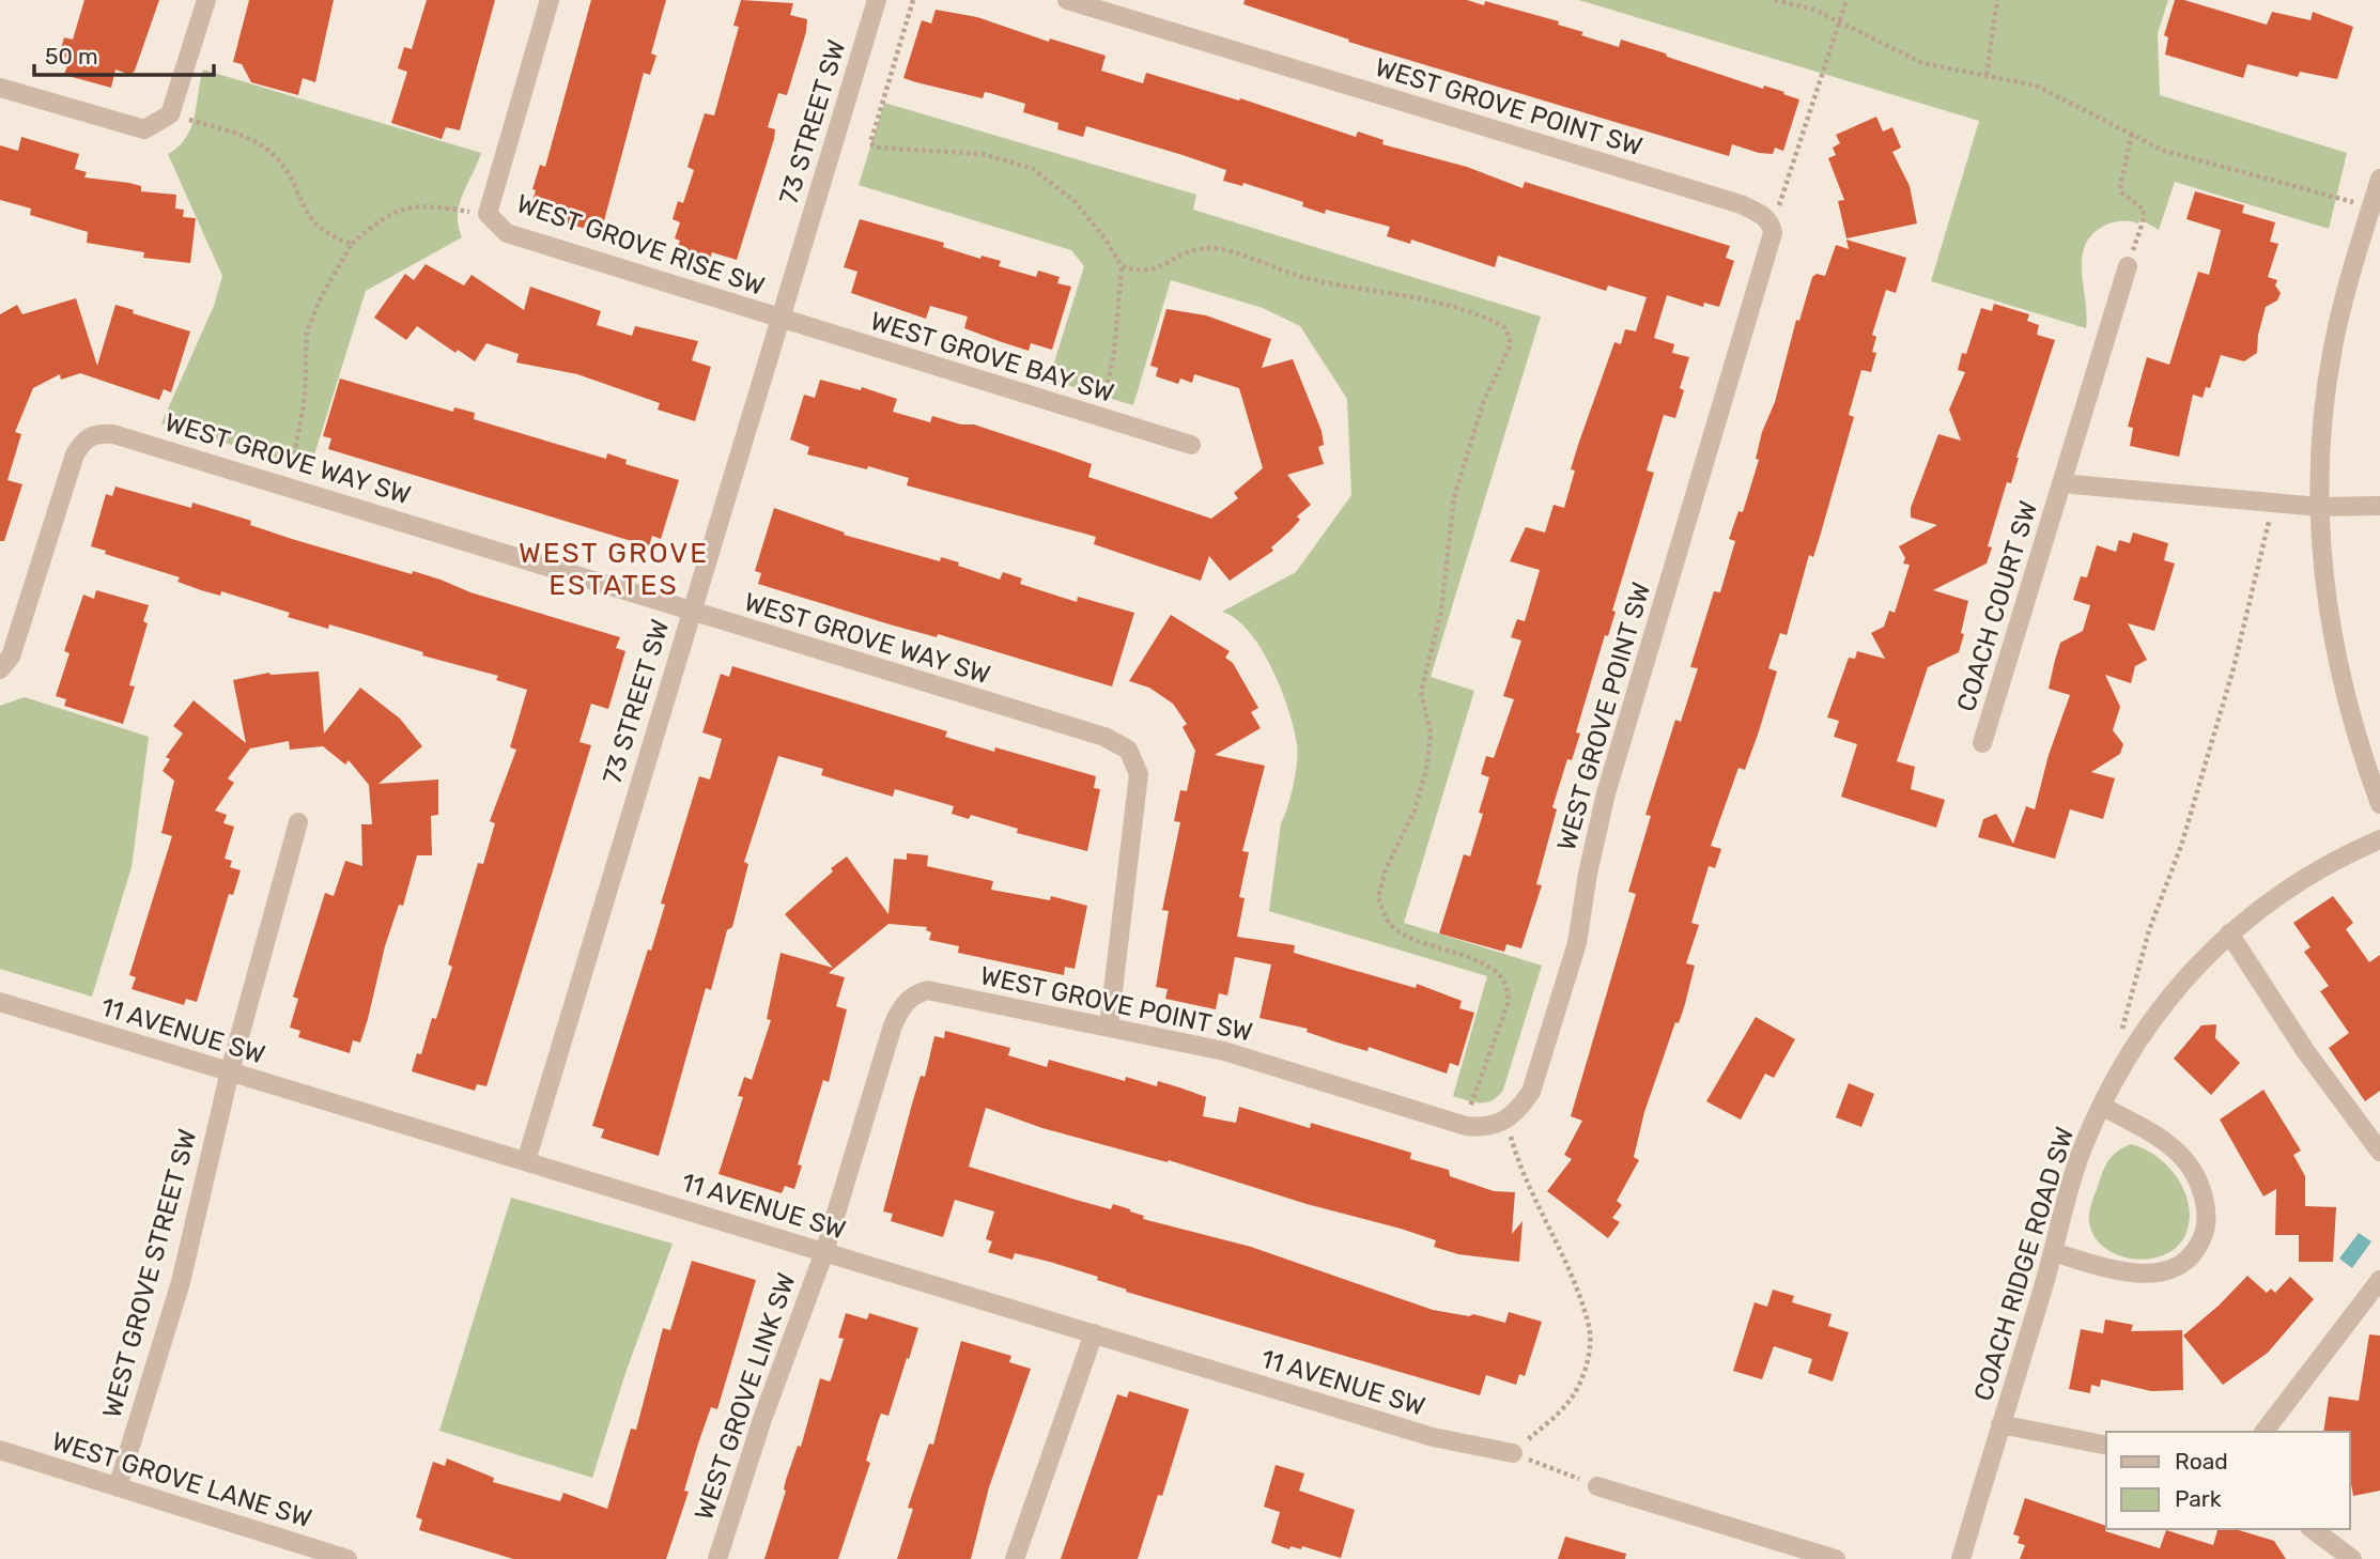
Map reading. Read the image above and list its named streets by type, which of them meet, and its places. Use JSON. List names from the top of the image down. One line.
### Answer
{"streets":{"street":["WEST GROVE POINT SW","73 STREET SW","WEST GROVE RISE SW","WEST GROVE BAY SW","WEST GROVE WAY SW","COACH COURT SW","11 AVENUE SW","COACH RIDGE ROAD SW","WEST GROVE STREET SW","WEST GROVE LINK SW","WEST GROVE LANE SW"]},"crossings":[["WEST GROVE POINT SW","WEST GROVE WAY SW"],["WEST GROVE POINT SW","11 AVENUE SW"],["WEST GROVE POINT SW","WEST GROVE LINK SW"],["73 STREET SW","WEST GROVE RISE SW"],["73 STREET SW","WEST GROVE BAY SW"],["73 STREET SW","WEST GROVE WAY SW"],["73 STREET SW","11 AVENUE SW"],["WEST GROVE RISE SW","WEST GROVE BAY SW"],["11 AVENUE SW","WEST GROVE STREET SW"],["11 AVENUE SW","WEST GROVE LINK SW"],["WEST GROVE STREET SW","WEST GROVE LANE SW"]],"districts":["WEST GROVE ESTATES"],"legend":["Road","Park"],"scale_bar":"50 m"}
